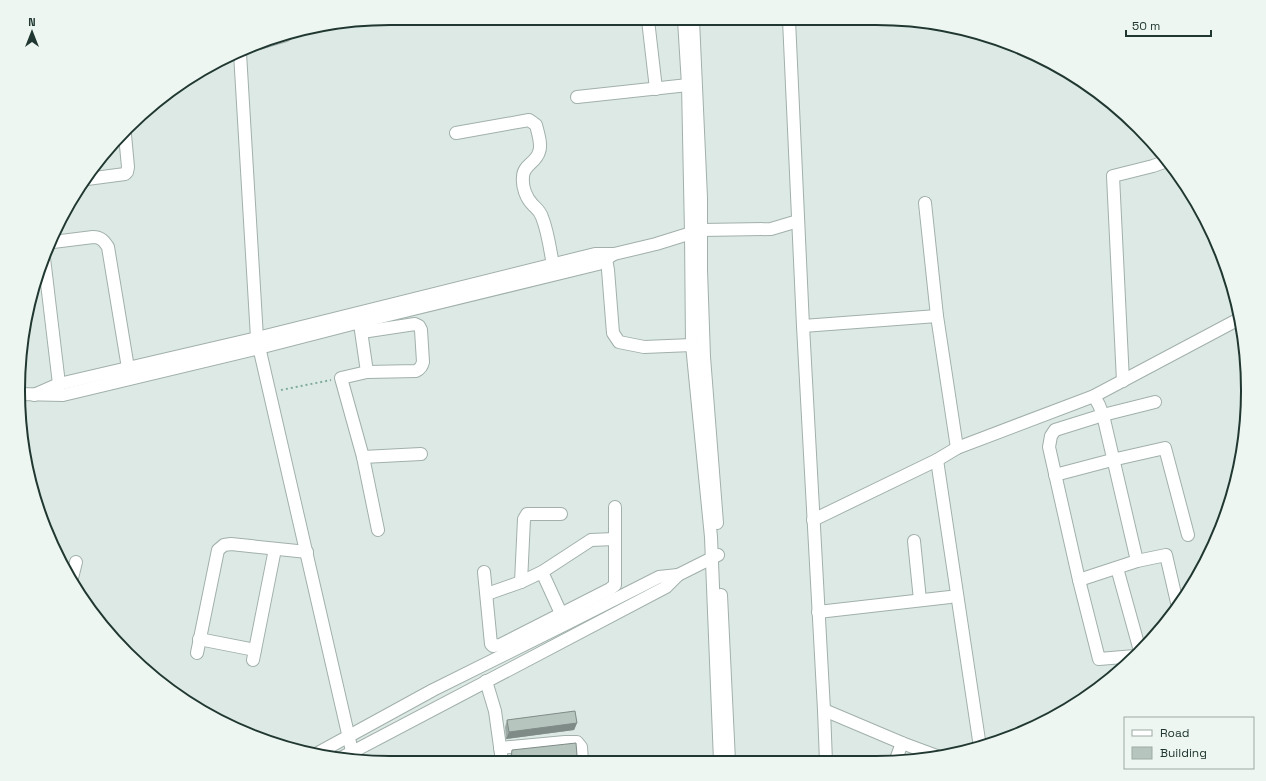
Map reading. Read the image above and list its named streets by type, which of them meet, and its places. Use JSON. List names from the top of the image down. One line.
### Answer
{"legend":["Road","Building"],"scale_bar":"50 m","north":"top"}
